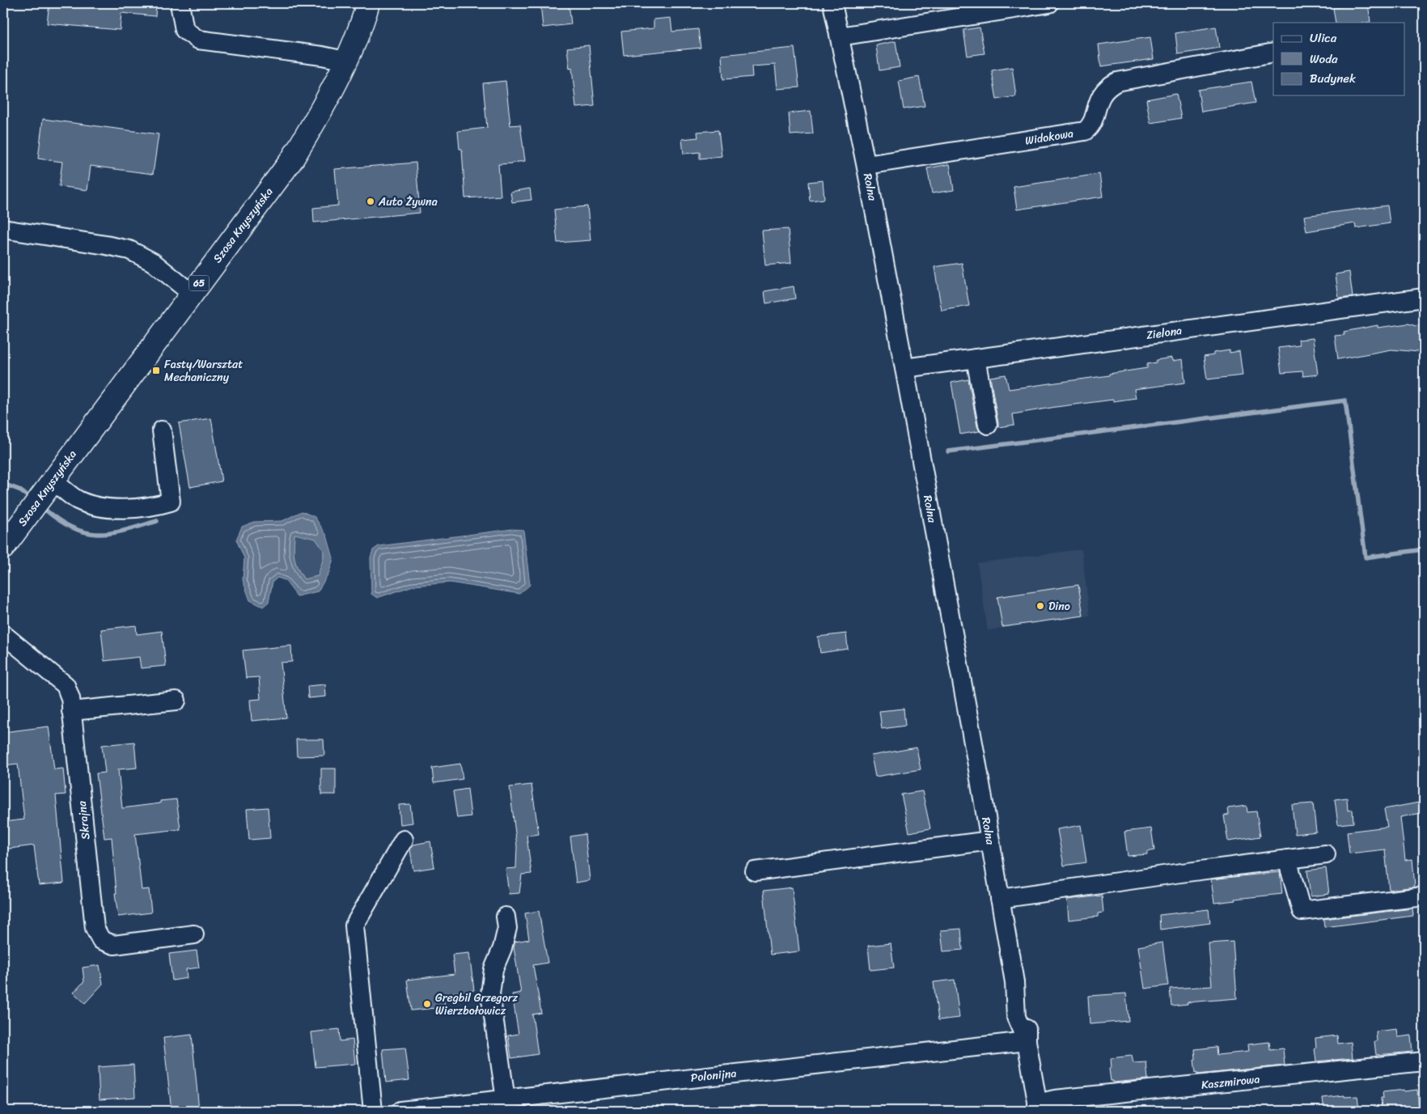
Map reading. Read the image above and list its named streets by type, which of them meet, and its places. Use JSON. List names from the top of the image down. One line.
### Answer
{"streets":{"main road":["Szosa Knyszyńska","65"],"street":["Widokowa","Rolna","Zielona","Skrajna","Polonijna","Kaszmirowa"]},"crossings":[["Widokowa","Rolna"],["Rolna","Zielona"],["Rolna","Polonijna"],["Rolna","Kaszmirowa"]],"places":{"other":["Auto Żywna","Dino","Gregbil Grzegorz Wierzbołowicz"],"transit":["Fasty/Warsztat Mechaniczny"]},"legend":["Ulica","Woda","Budynek"]}
